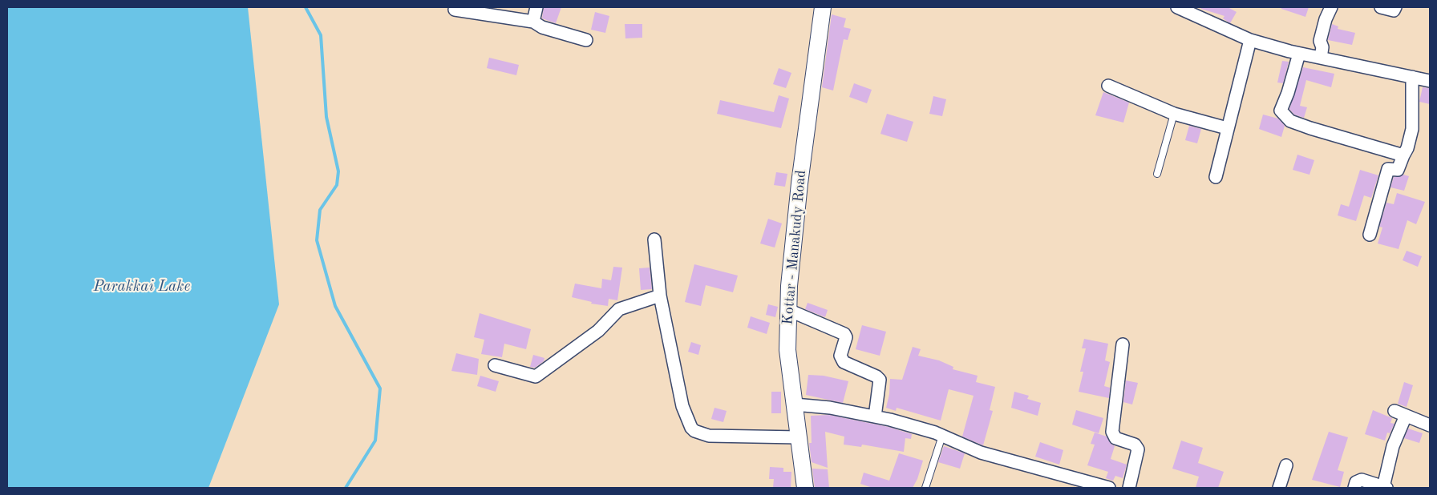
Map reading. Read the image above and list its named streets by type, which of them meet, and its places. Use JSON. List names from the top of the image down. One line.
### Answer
{"streets":{"main road":["Kottar - Manakudy Road"]},"water":["Parakkai Lake"]}
